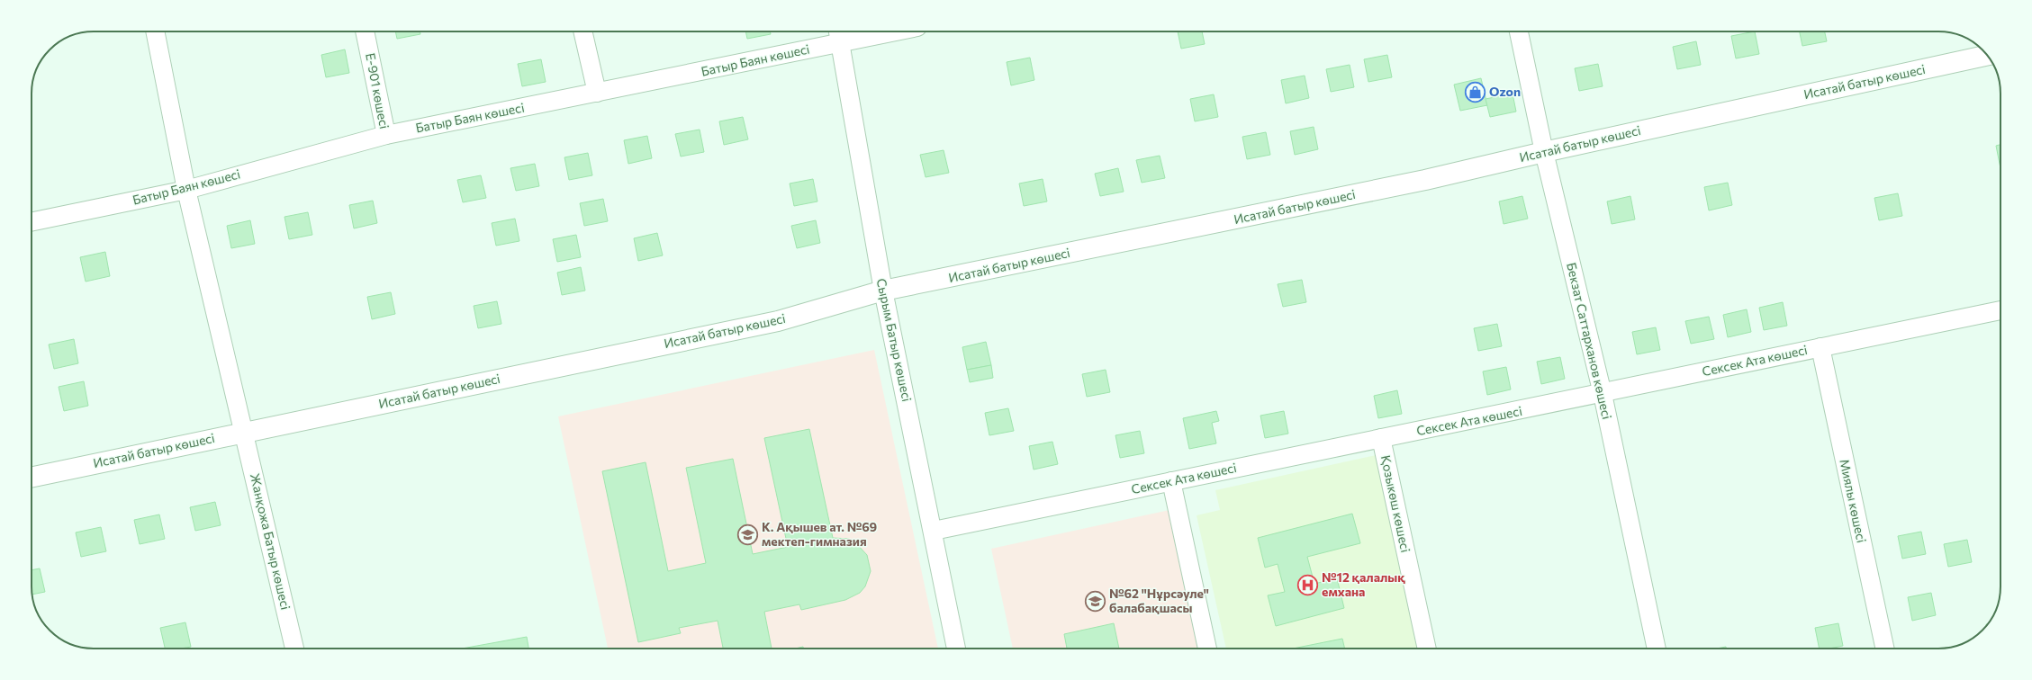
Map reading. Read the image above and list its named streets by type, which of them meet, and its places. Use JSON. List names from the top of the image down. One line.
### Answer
{"streets":{"street":["Батыр Баян көшесі","Исатай батыр көшесі","Е-901 көшесі","Сырым Батыр көшесі","Бекзат Саттарханов көшесі","Сексек Ата көшесі","Миялы көшесі","Қозыкөш көшесі","Жанқожа Батыр көшесі"]},"crossings":[["Батыр Баян көшесі","Е-901 көшесі"],["Батыр Баян көшесі","Сырым Батыр көшесі"],["Батыр Баян көшесі","Жанқожа Батыр көшесі"],["Исатай батыр көшесі","Сырым Батыр көшесі"],["Исатай батыр көшесі","Бекзат Саттарханов көшесі"],["Исатай батыр көшесі","Жанқожа Батыр көшесі"],["Сырым Батыр көшесі","Сексек Ата көшесі"],["Бекзат Саттарханов көшесі","Сексек Ата көшесі"],["Сексек Ата көшесі","Миялы көшесі"],["Сексек Ата көшесі","Қозыкөш көшесі"]],"places":{"shop":["Ozon"],"school or university":["К. Ақышев ат. №69 мектеп-гимназия","№62 \"Нұрсәуле\" балабақшасы"],"hospital":["№12 қалалық емхана"]}}
